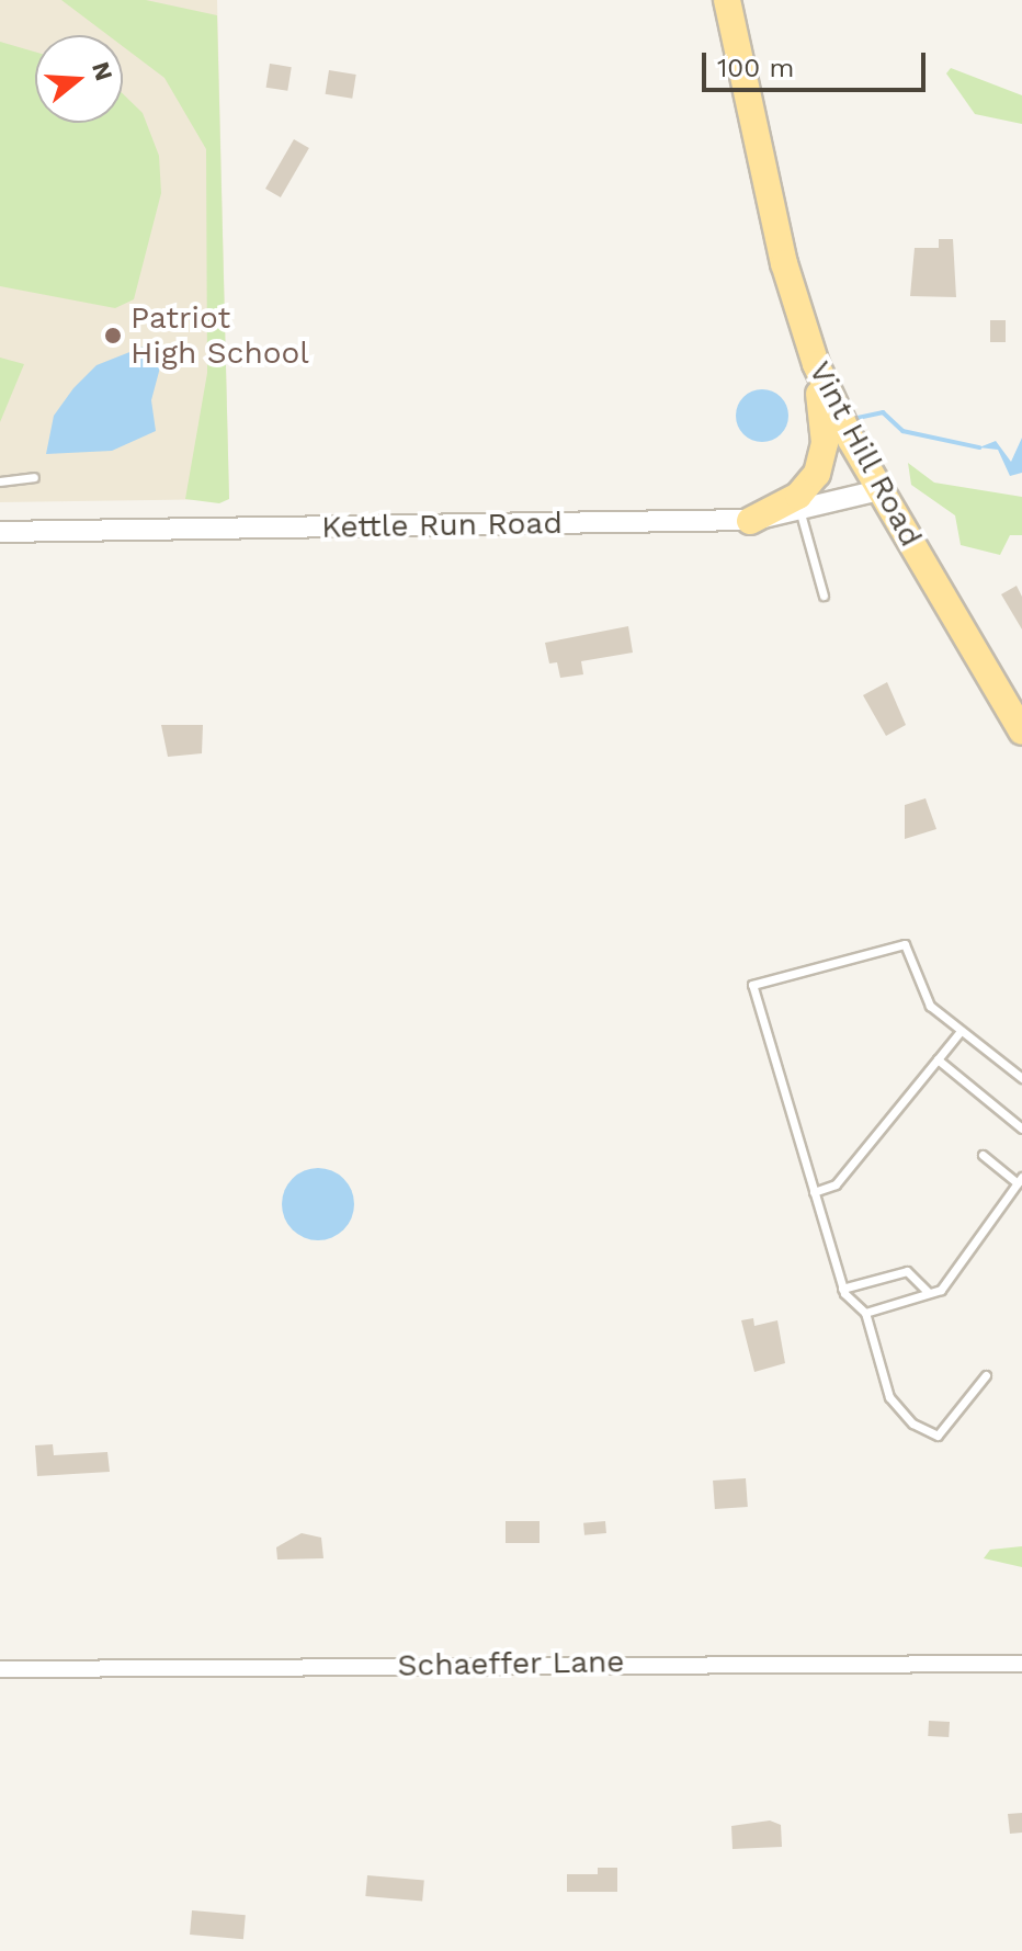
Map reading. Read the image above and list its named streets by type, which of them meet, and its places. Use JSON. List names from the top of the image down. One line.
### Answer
{"streets":{"main road":["Vint Hill Road"],"street":["Kettle Run Road","Schaeffer Lane"]},"crossings":[["Vint Hill Road","Kettle Run Road"]],"places":["Patriot High School"],"scale_bar":"100 m","north":"right"}
